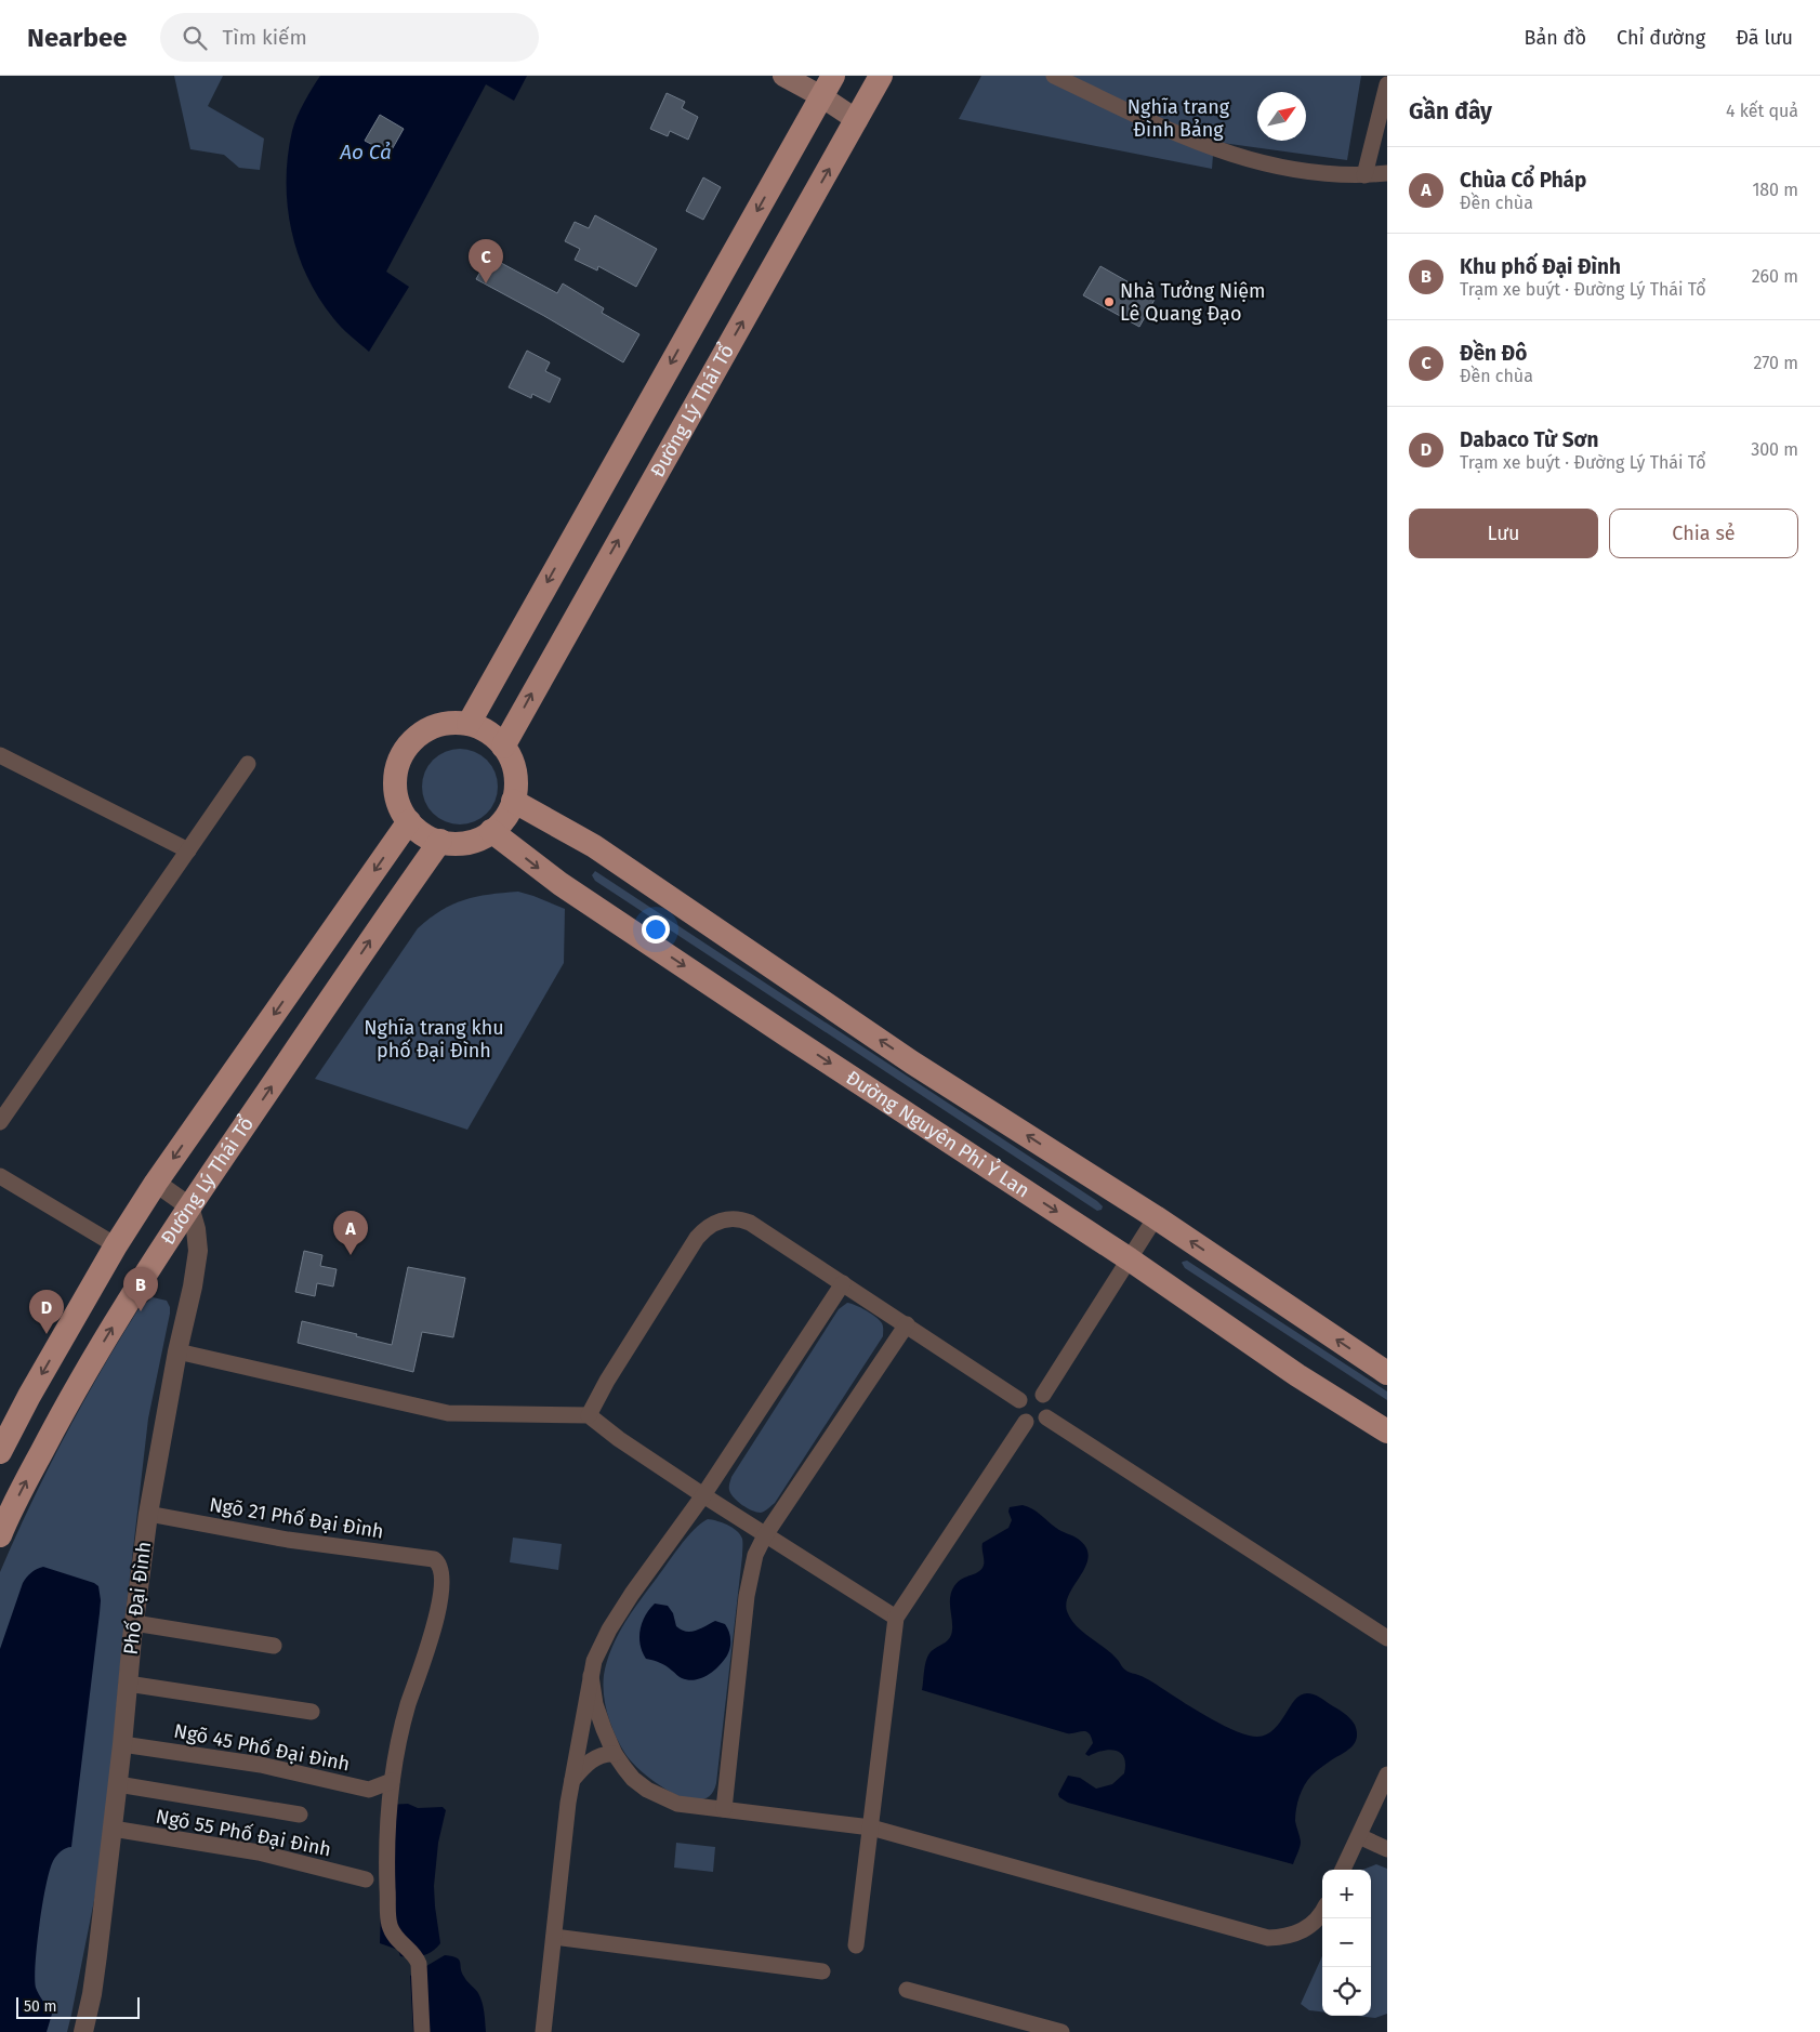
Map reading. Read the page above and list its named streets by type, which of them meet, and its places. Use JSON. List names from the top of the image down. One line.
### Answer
{"streets":{"main road":["Đường Lý Thái Tổ","Đường Nguyên Phi Ỷ Lan"],"street":["Ngõ 21 Phố Đại Đình","Phố Đại Đình","Ngõ 45 Phố Đại Đình","Ngõ 55 Phố Đại Đình"]},"crossings":[["Đường Lý Thái Tổ","Đường Nguyên Phi Ỷ Lan"],["Đường Lý Thái Tổ","Phố Đại Đình"],["Ngõ 21 Phố Đại Đình","Phố Đại Đình"],["Ngõ 21 Phố Đại Đình","Ngõ 45 Phố Đại Đình"],["Phố Đại Đình","Ngõ 45 Phố Đại Đình"],["Phố Đại Đình","Ngõ 55 Phố Đại Đình"]],"water":["Ao Cả"],"parks":["Nghĩa trang Đình Bảng","Nghĩa trang khu phố Đại Đình"],"places":["Nhà Tưởng Niệm Lê Quang Đạo"],"scale_bar":"50 m","north":"top right","page":{"header":"Nearbee","search":"Tìm kiếm","nav":["Bản đồ","Chỉ đường","Đã lưu"],"heading":["Gần đây","4 kết quả"],"list":[{"mark":"A","name":"Chùa Cổ Pháp","note":"Đền chùa","value":"180 m"},{"mark":"B","name":"Khu phố Đại Đình","note":"Trạm xe buýt · Đường Lý Thái Tổ","value":"260 m"},{"mark":"C","name":"Đền Đô","note":"Đền chùa","value":"270 m"},{"mark":"D","name":"Dabaco Từ Sơn","note":"Trạm xe buýt · Đường Lý Thái Tổ","value":"300 m"}],"pins":["C","A","B","D"],"buttons":["Lưu","Chia sẻ"],"map_buttons":["+","−"],"scale":"50 m"}}
